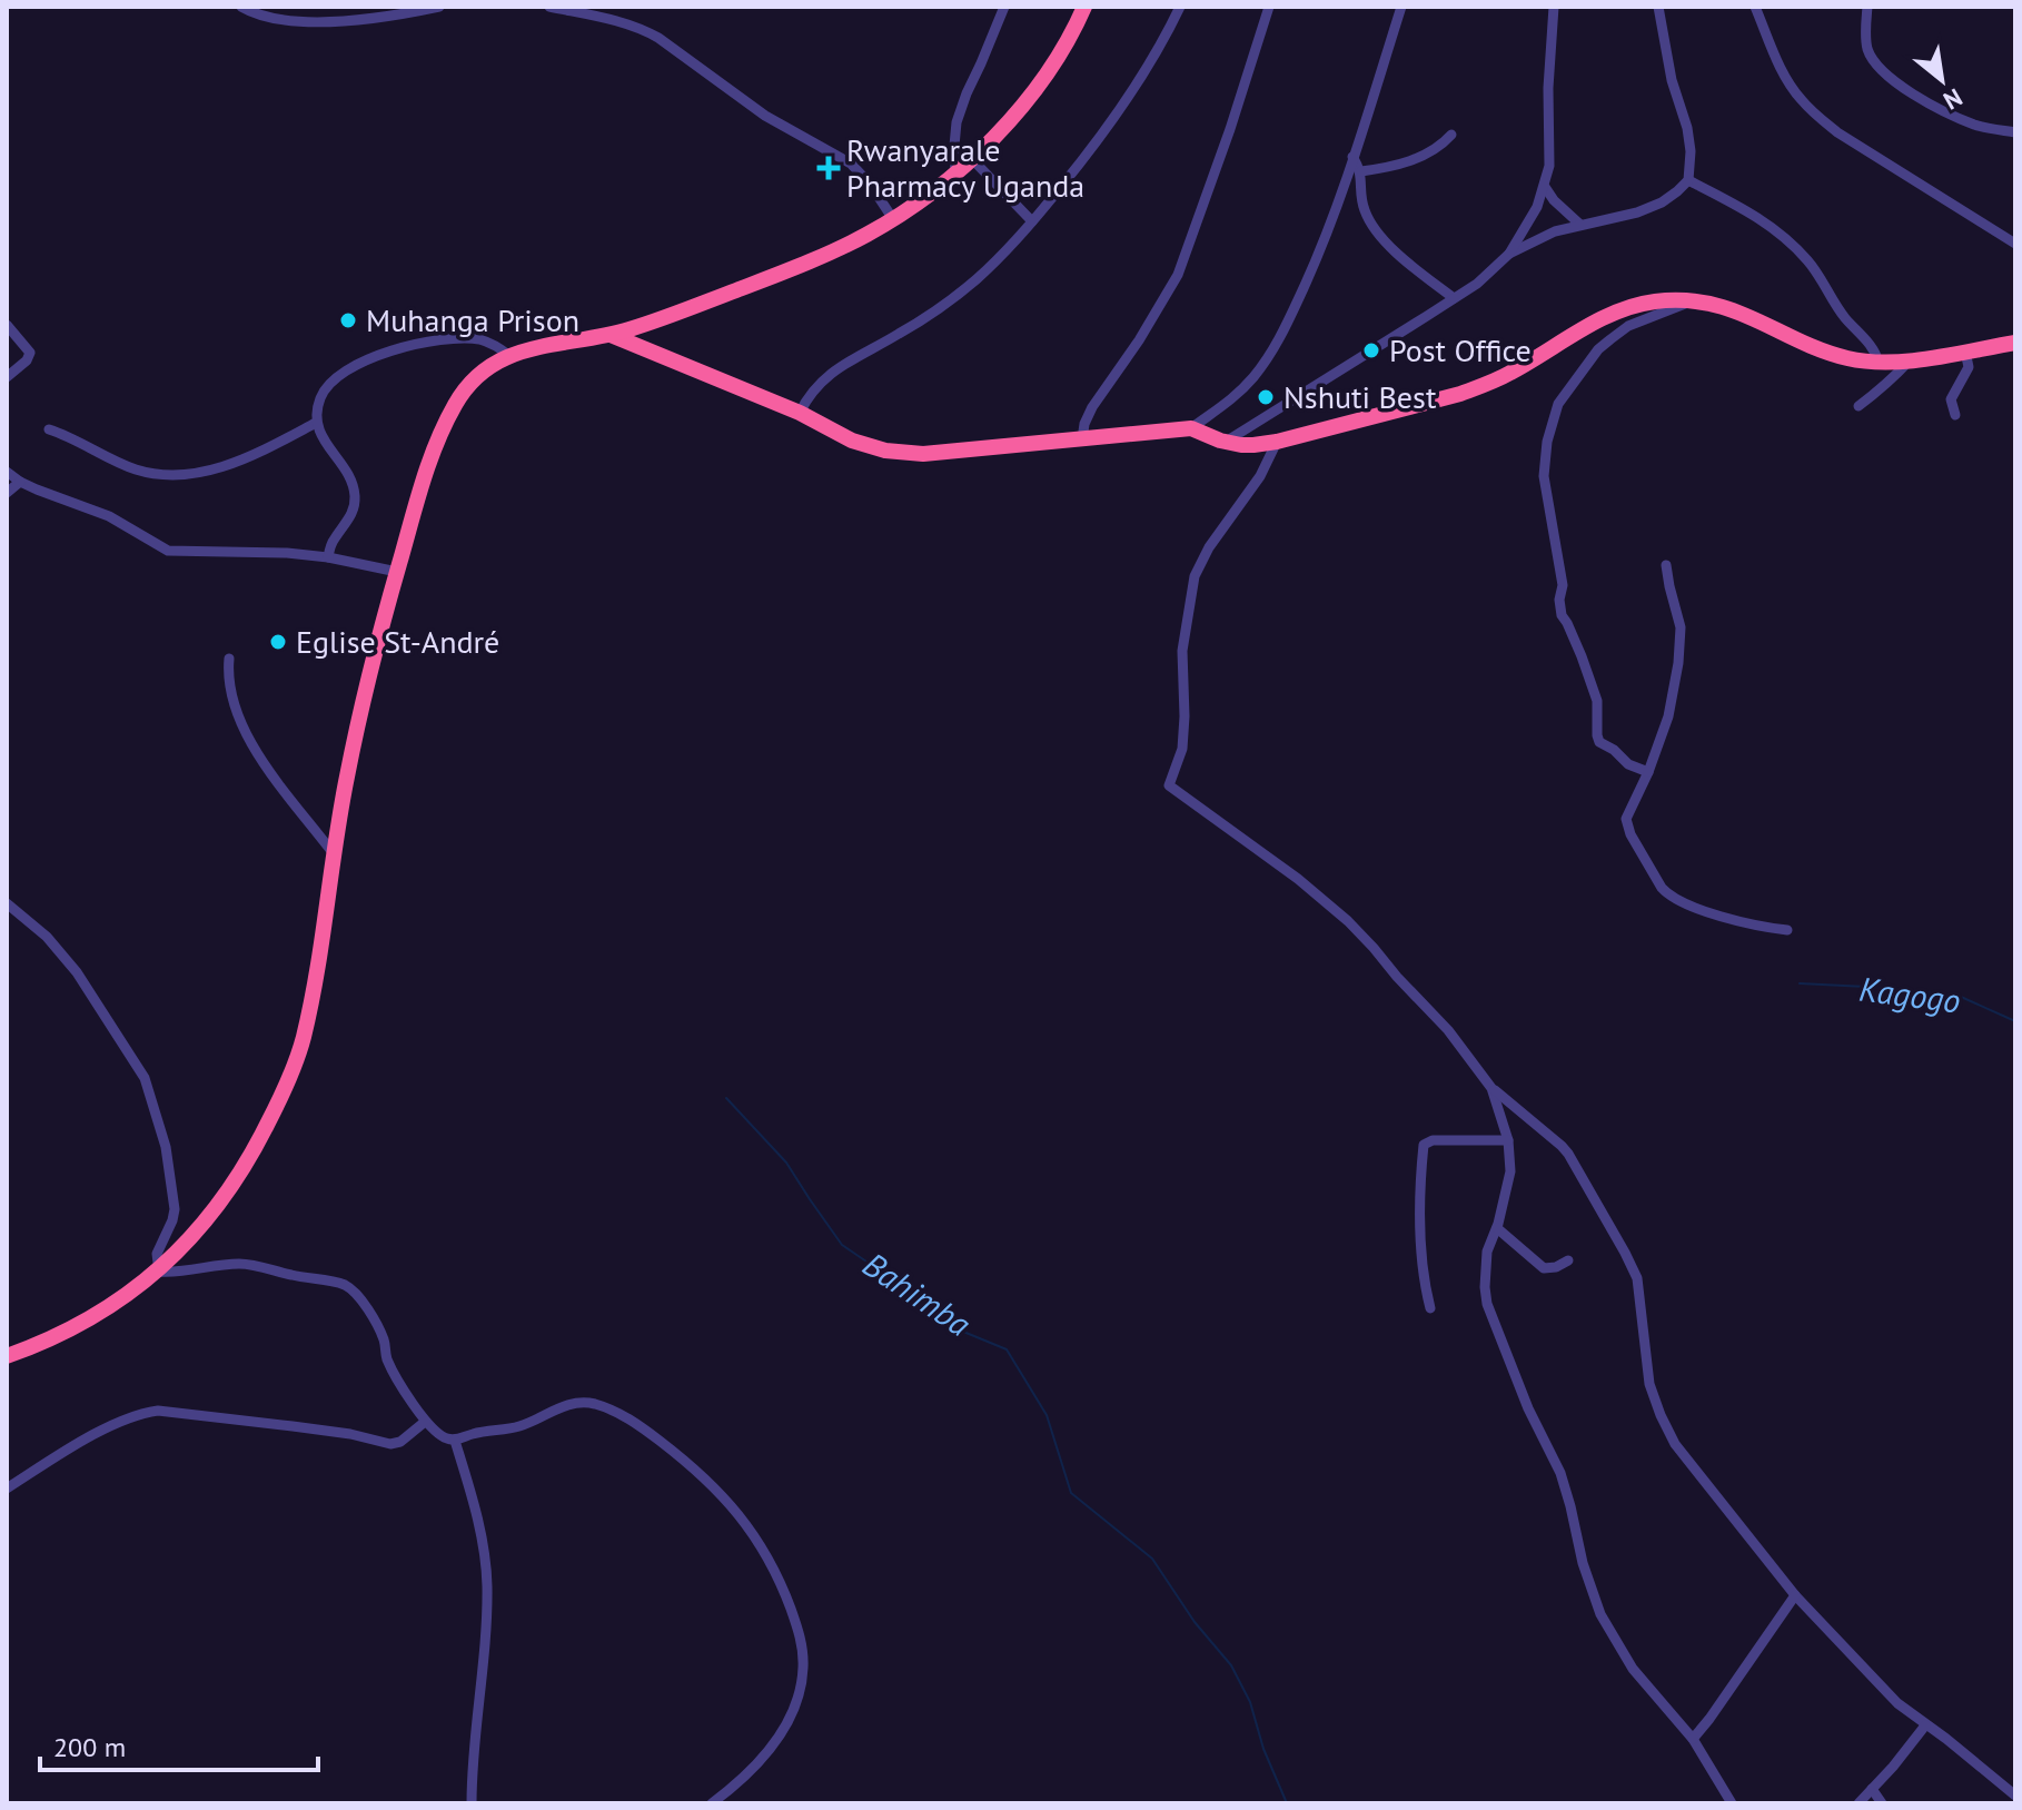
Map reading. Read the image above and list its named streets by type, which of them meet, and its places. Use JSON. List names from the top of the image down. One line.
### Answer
{"water":["Kagogo","Bahimba"],"places":{"health":["Rwanyarale Pharmacy Uganda"],"other":["Muhanga Prison","Post Office","Nshuti Best","Eglise St-André"]},"scale_bar":"200 m","north":"bottom right"}
